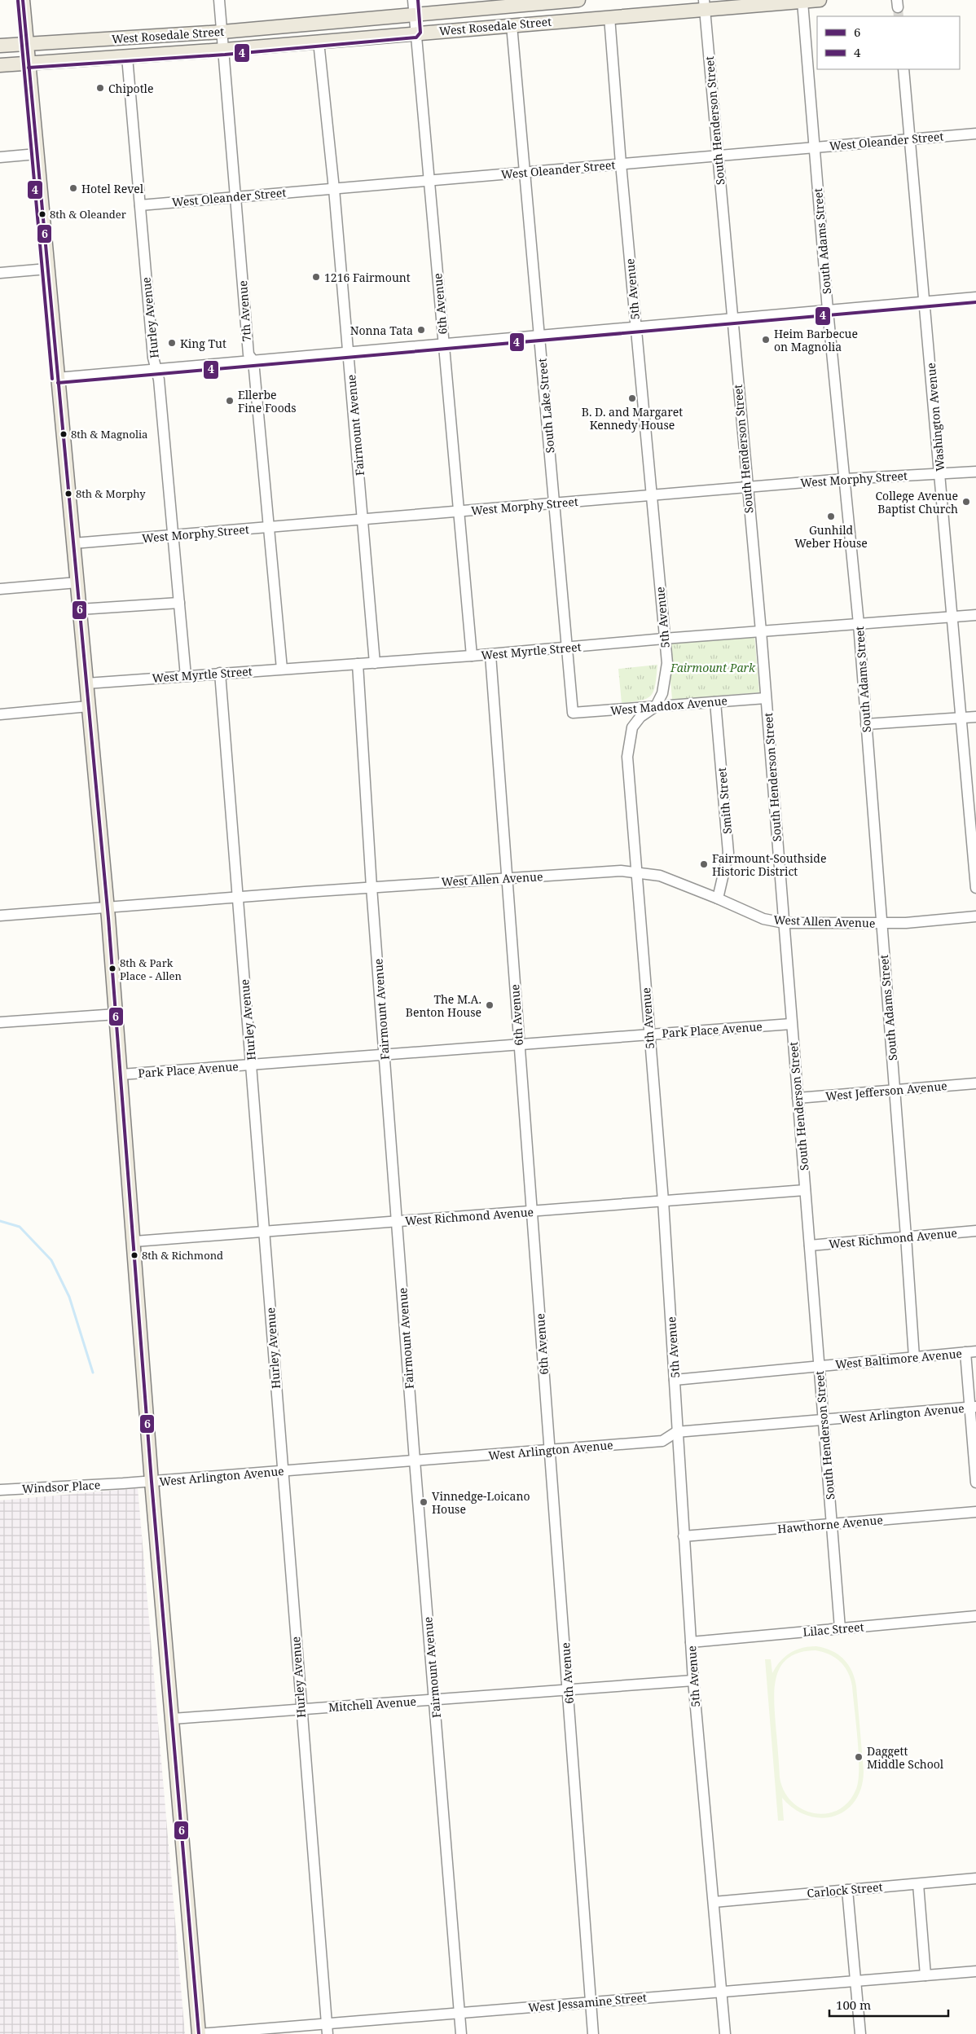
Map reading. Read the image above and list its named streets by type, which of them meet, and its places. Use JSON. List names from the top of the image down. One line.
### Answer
{"streets":{"main road":["West Rosedale Street"],"street":["South Henderson Street","West Oleander Street","South Adams Street","5th Avenue","6th Avenue","7th Avenue","Hurley Avenue","South Lake Street","Washington Avenue","Fairmount Avenue","West Morphy Street","West Myrtle Street","West Maddox Avenue","Smith Street","West Allen Avenue","Park Place Avenue","West Jefferson Avenue","West Richmond Avenue","West Baltimore Avenue","West Arlington Avenue","Windsor Place","Hawthorne Avenue","Lilac Street","Mitchell Avenue","Carlock Street","West Jessamine Street"]},"crossings":[["West Rosedale Street","South Henderson Street"],["West Rosedale Street","South Adams Street"],["West Rosedale Street","5th Avenue"],["West Rosedale Street","6th Avenue"],["West Rosedale Street","7th Avenue"],["West Rosedale Street","Hurley Avenue"],["West Rosedale Street","South Lake Street"],["West Rosedale Street","Fairmount Avenue"],["South Henderson Street","West Oleander Street"],["South Henderson Street","West Morphy Street"],["South Henderson Street","West Myrtle Street"],["South Henderson Street","West Maddox Avenue"],["South Henderson Street","West Allen Avenue"],["South Henderson Street","Park Place Avenue"],["South Henderson Street","West Jefferson Avenue"],["South Henderson Street","West Richmond Avenue"],["South Henderson Street","West Baltimore Avenue"],["South Henderson Street","West Arlington Avenue"],["South Henderson Street","Hawthorne Avenue"],["South Henderson Street","Lilac Street"],["West Oleander Street","South Adams Street"],["West Oleander Street","5th Avenue"],["West Oleander Street","6th Avenue"],["West Oleander Street","7th Avenue"],["West Oleander Street","Hurley Avenue"],["West Oleander Street","South Lake Street"],["West Oleander Street","Washington Avenue"],["West Oleander Street","Fairmount Avenue"],["South Adams Street","West Morphy Street"],["South Adams Street","West Myrtle Street"],["South Adams Street","West Allen Avenue"],["South Adams Street","West Jefferson Avenue"],["South Adams Street","West Richmond Avenue"],["South Adams Street","West Baltimore Avenue"],["5th Avenue","West Morphy Street"],["5th Avenue","West Myrtle Street"],["5th Avenue","West Maddox Avenue"],["5th Avenue","West Allen Avenue"],["5th Avenue","Park Place Avenue"],["5th Avenue","West Richmond Avenue"],["5th Avenue","West Baltimore Avenue"],["5th Avenue","West Arlington Avenue"],["5th Avenue","Hawthorne Avenue"],["5th Avenue","Lilac Street"],["5th Avenue","Mitchell Avenue"],["5th Avenue","Carlock Street"],["5th Avenue","West Jessamine Street"],["6th Avenue","West Morphy Street"],["6th Avenue","West Myrtle Street"],["6th Avenue","West Allen Avenue"],["6th Avenue","Park Place Avenue"],["6th Avenue","West Richmond Avenue"],["6th Avenue","West Arlington Avenue"],["6th Avenue","Mitchell Avenue"],["6th Avenue","West Jessamine Street"],["7th Avenue","West Morphy Street"],["7th Avenue","West Myrtle Street"],["Hurley Avenue","West Morphy Street"],["Hurley Avenue","West Myrtle Street"],["Hurley Avenue","West Allen Avenue"],["Hurley Avenue","Park Place Avenue"],["Hurley Avenue","West Richmond Avenue"],["Hurley Avenue","West Arlington Avenue"],["Hurley Avenue","Mitchell Avenue"],["Hurley Avenue","West Jessamine Street"],["South Lake Street","West Morphy Street"],["South Lake Street","West Myrtle Street"],["South Lake Street","West Maddox Avenue"],["Washington Avenue","West Morphy Street"],["Washington Avenue","West Myrtle Street"],["Fairmount Avenue","West Morphy Street"],["Fairmount Avenue","West Myrtle Street"],["Fairmount Avenue","West Allen Avenue"],["Fairmount Avenue","Park Place Avenue"],["Fairmount Avenue","West Richmond Avenue"],["Fairmount Avenue","West Arlington Avenue"],["Fairmount Avenue","Mitchell Avenue"],["Fairmount Avenue","West Jessamine Street"],["West Maddox Avenue","Smith Street"],["Smith Street","West Allen Avenue"],["West Arlington Avenue","Windsor Place"]],"parks":["Fairmount Park"],"places":["Chipotle","Hotel Revel","8th & Oleander","1216 Fairmount","Nonna Tata","Heim Barbecue on Magnolia","King Tut","B. D. and Margaret Kennedy House","Ellerbe Fine Foods","8th & Magnolia","8th & Morphy","College Avenue Baptist Church","Gunhild Weber House","Fairmount-Southside Historic District","8th & Park Place - Allen","The M.A. Benton House","8th & Richmond","Vinnedge-Loicano House","Daggett Middle School"],"lines":["transit line 6","transit line 4"],"legend":["6","4"],"scale_bar":"100 m"}
